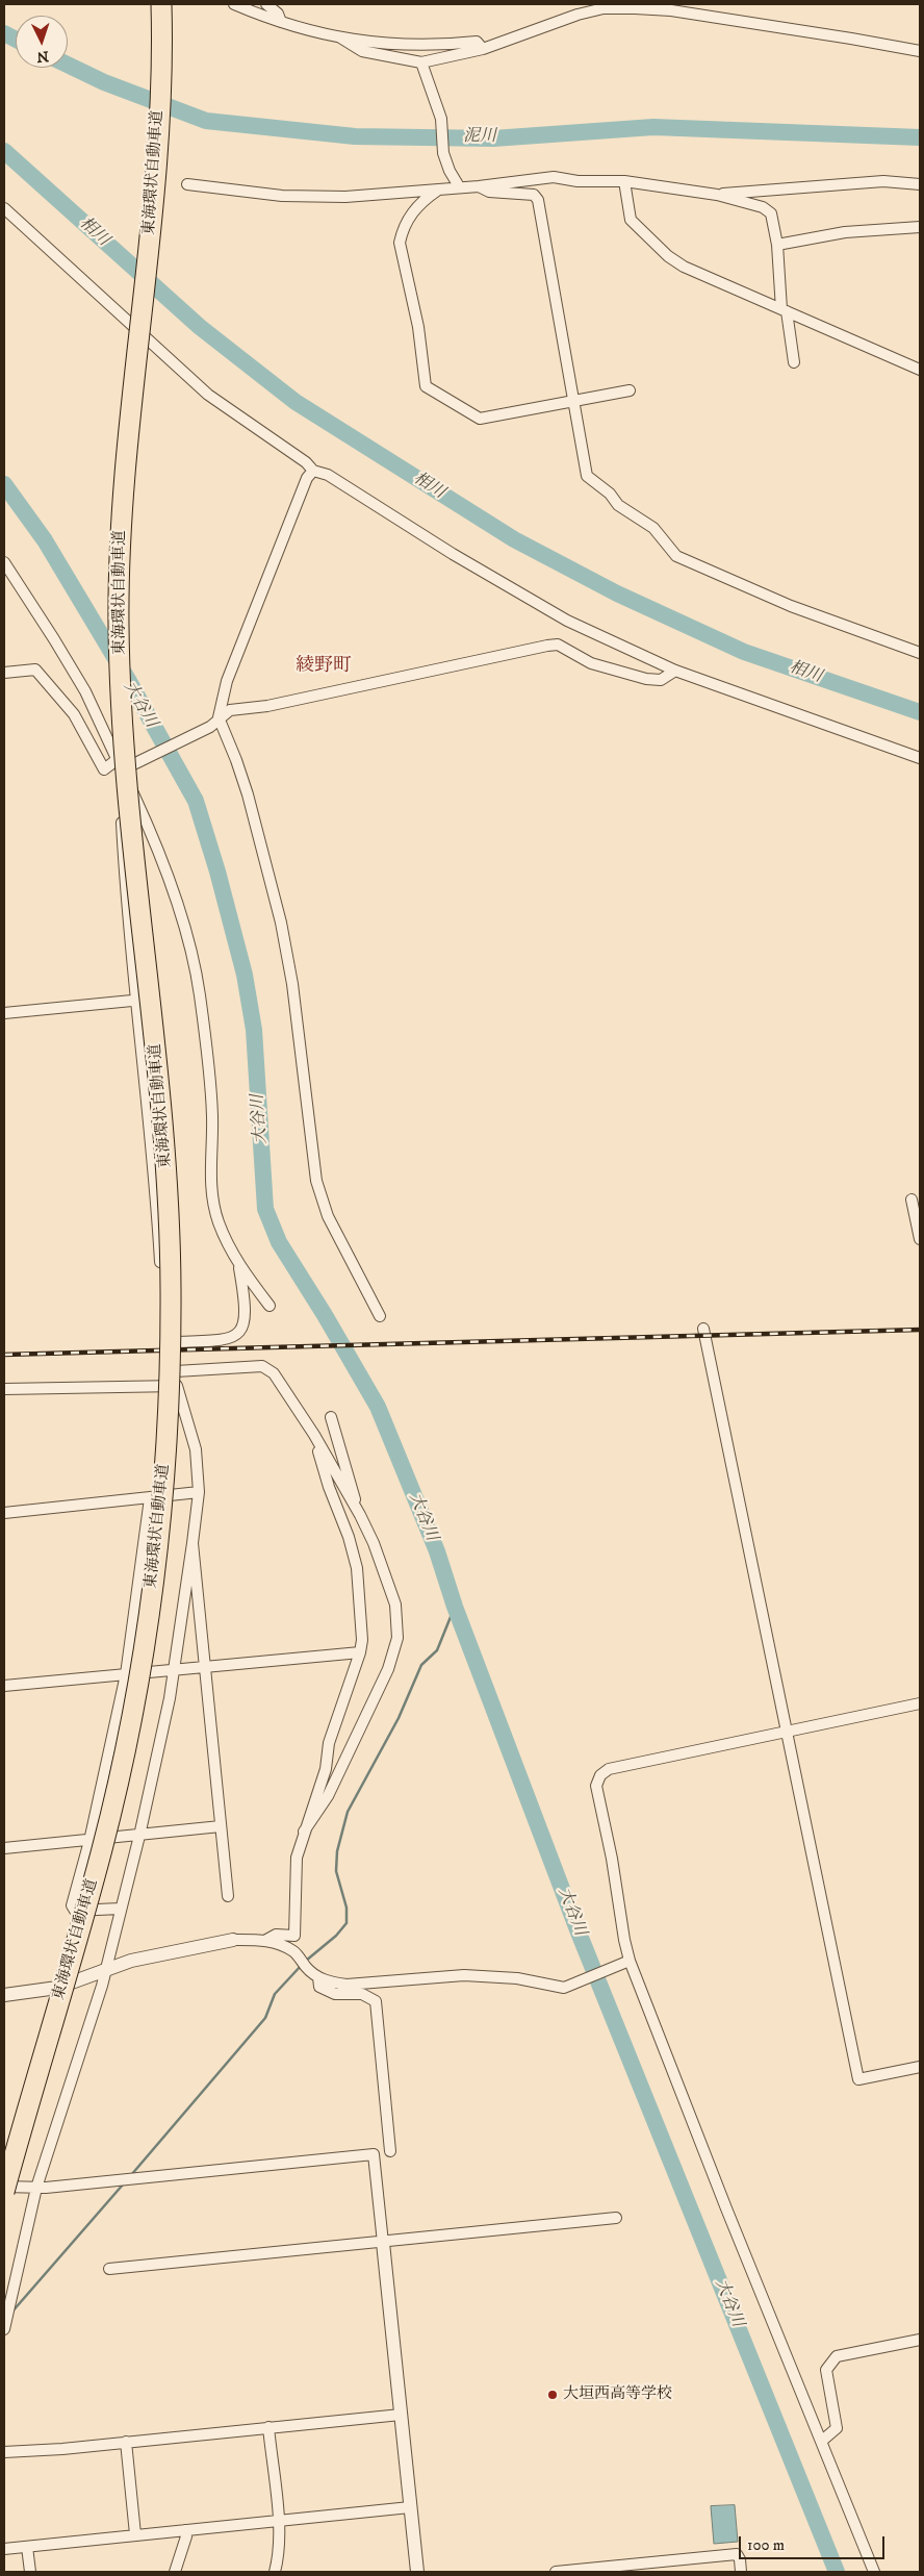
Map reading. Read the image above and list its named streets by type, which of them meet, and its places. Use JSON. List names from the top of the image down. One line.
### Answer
{"streets":{"highway":["東海環状自動車道"]},"districts":["綾野町"],"water":["泥川","相川","大谷川"],"places":["大垣西高等学校"],"scale_bar":"100 m","north":"bottom"}
